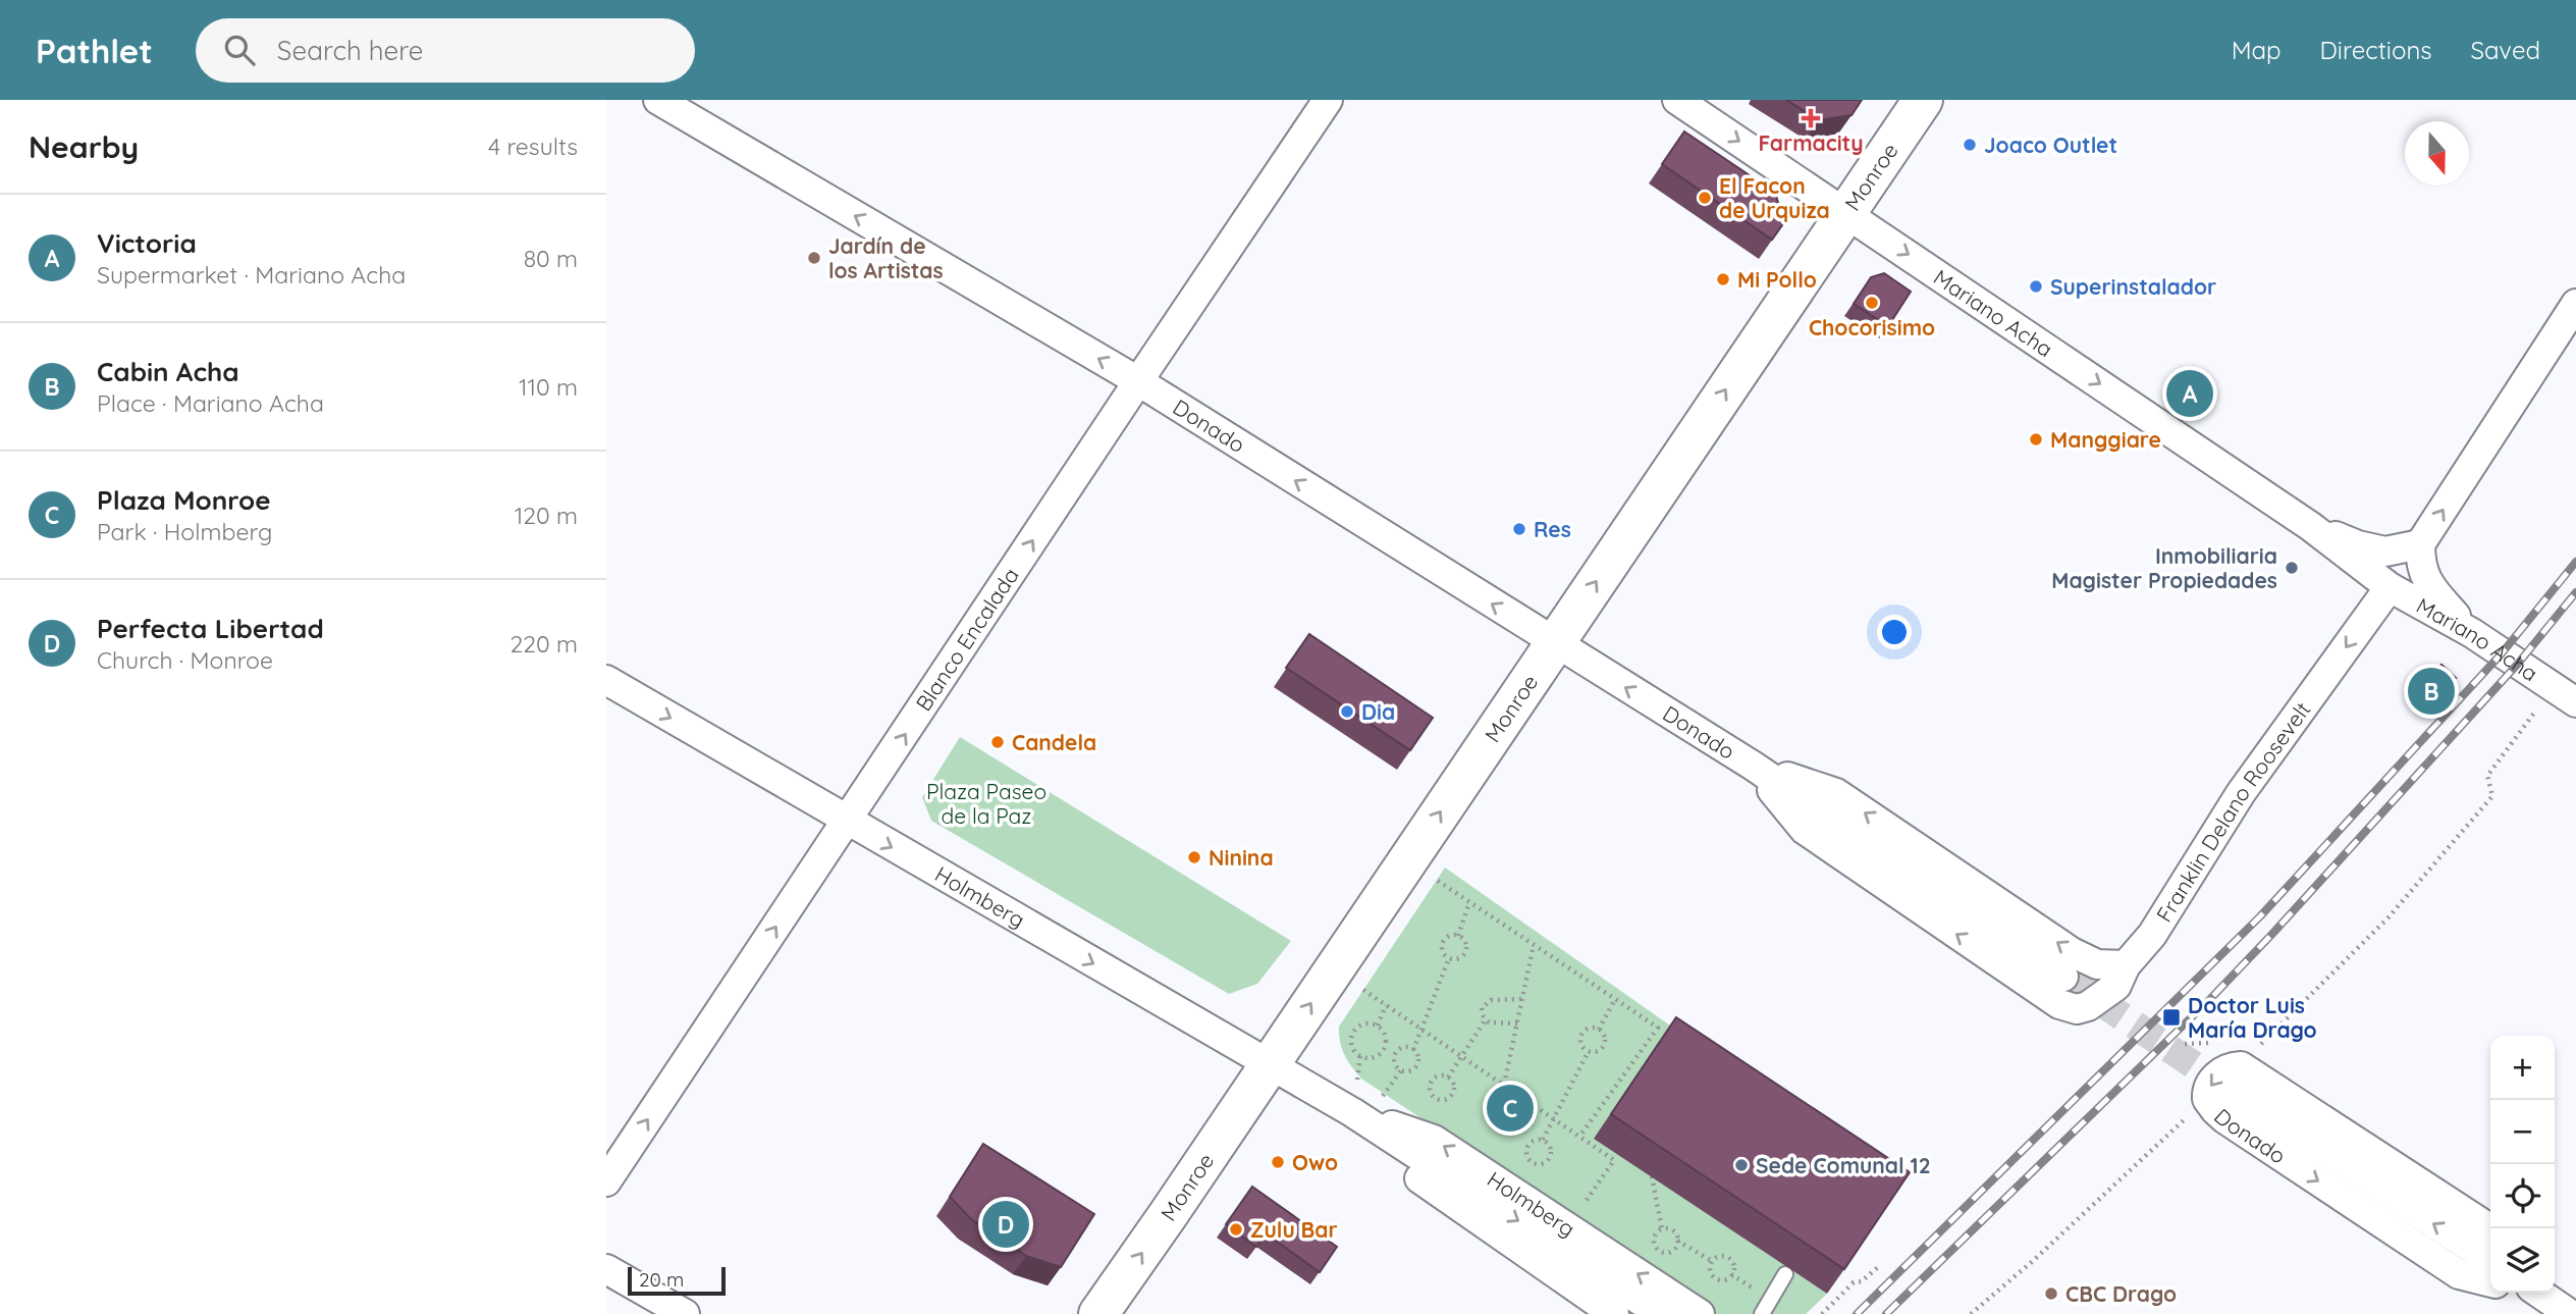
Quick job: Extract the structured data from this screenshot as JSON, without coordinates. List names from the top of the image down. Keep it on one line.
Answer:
{"streets":{"main road":["Monroe"],"street":["Mariano Acha","Donado","Blanco Encalada","Franklin Delano Roosevelt","Holmberg"]},"crossings":[["Monroe","Mariano Acha"],["Monroe","Donado"],["Monroe","Holmberg"],["Mariano Acha","Franklin Delano Roosevelt"],["Donado","Blanco Encalada"],["Donado","Franklin Delano Roosevelt"],["Blanco Encalada","Holmberg"]],"one_way":["Monroe","Mariano Acha","Blanco Encalada","Franklin Delano Roosevelt"],"parks":["Plaza Paseo de la Paz"],"places":{"health":["Farmacity"],"other":["Joaco Outlet","El Facon de Urquiza","Jardín de los Artistas","Mi Pollo","Superinstalador","Chocorisimo","Manggiare","Res","Inmobiliaria Magister Propiedades","Dia","Candela","Ninina","Owo","Sede Comunal 12","Zulu Bar","CBC Drago"],"transit":["Doctor Luis María Drago"]},"scale_bar":"20 m","north":"bottom","page":{"header":"Pathlet","search":"Search here","nav":["Map","Directions","Saved"],"heading":["Nearby","4 results"],"list":[{"mark":"A","name":"Victoria","note":"Supermarket · Mariano Acha","value":"80 m"},{"mark":"B","name":"Cabin Acha","note":"Place · Mariano Acha","value":"110 m"},{"mark":"C","name":"Plaza Monroe","note":"Park · Holmberg","value":"120 m"},{"mark":"D","name":"Perfecta Libertad","note":"Church · Monroe","value":"220 m"}],"pins":["A","B","C","D"],"map_buttons":["+","−"],"scale":"20 m"}}
